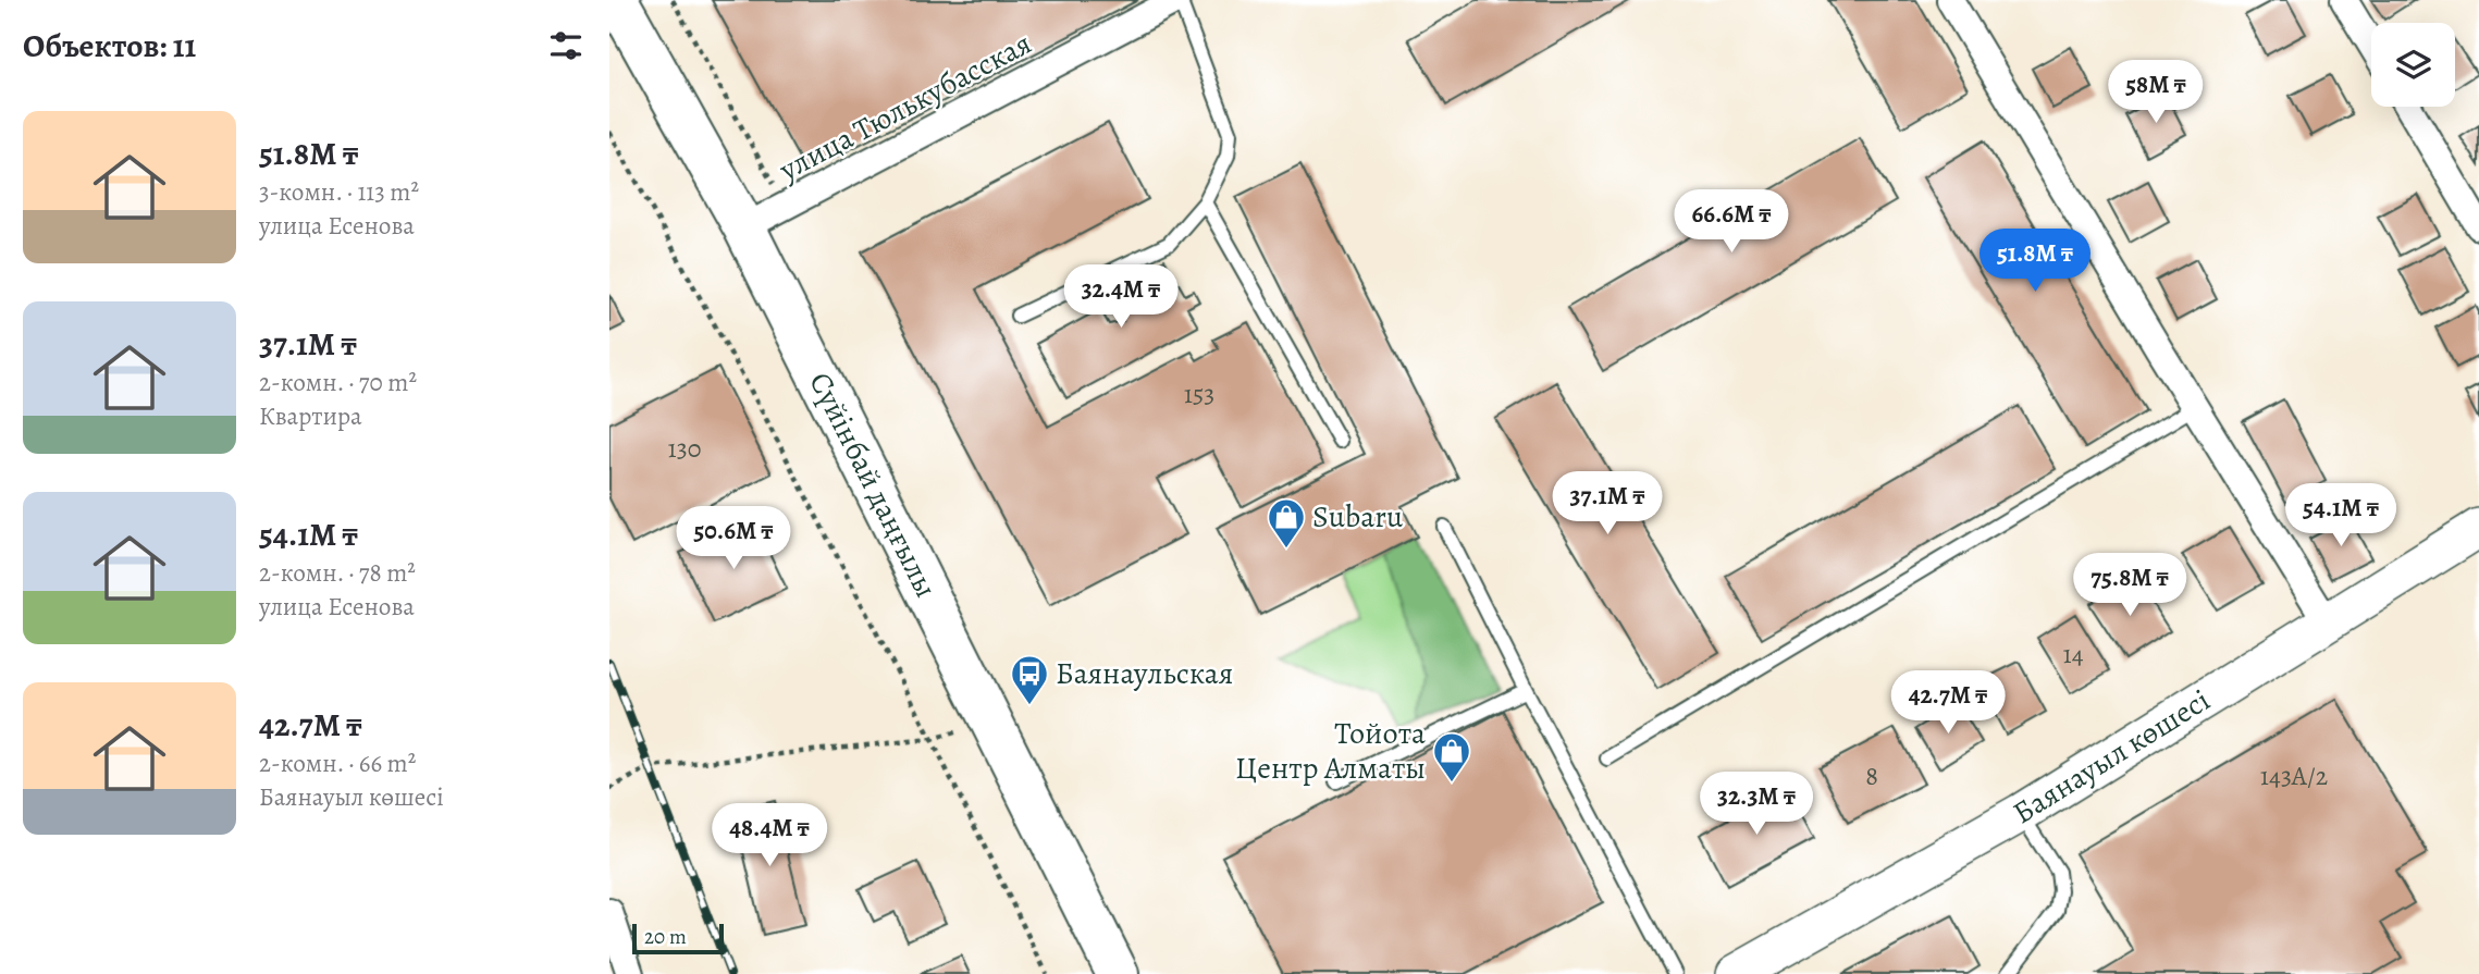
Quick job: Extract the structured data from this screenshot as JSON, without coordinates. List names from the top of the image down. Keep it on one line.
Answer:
{"streets":{"main road":["Сүйінбай даңғылы","Баянауыл көшесі"],"street":["улица Тюлькубасская"]},"crossings":[["улица Тюлькубасская","Сүйінбай даңғылы"]],"places":{"shop":["Subaru","Тойота Центр Алматы"],"bus stop":["Баянаульская"]},"house_numbers":["153","130","14","8","143А/2"],"scale_bar":"20 m","page":{"heading":"Объектов: 11","price":["58M ₸","66.6M ₸","51.8M ₸","32.4M ₸","37.1M ₸","54.1M ₸","50.6M ₸","75.8M ₸","42.7M ₸","32.3M ₸","48.4M ₸"],"list":[{"name":"51.8M ₸","note":"3-комн. · 113 m² · улица Есенова"},{"name":"37.1M ₸","note":"2-комн. · 70 m² · Квартира"},{"name":"54.1M ₸","note":"2-комн. · 78 m² · улица Есенова"},{"name":"42.7M ₸","note":"2-комн. · 66 m² · Баянауыл көшесі"}],"scale":"20 m"}}
